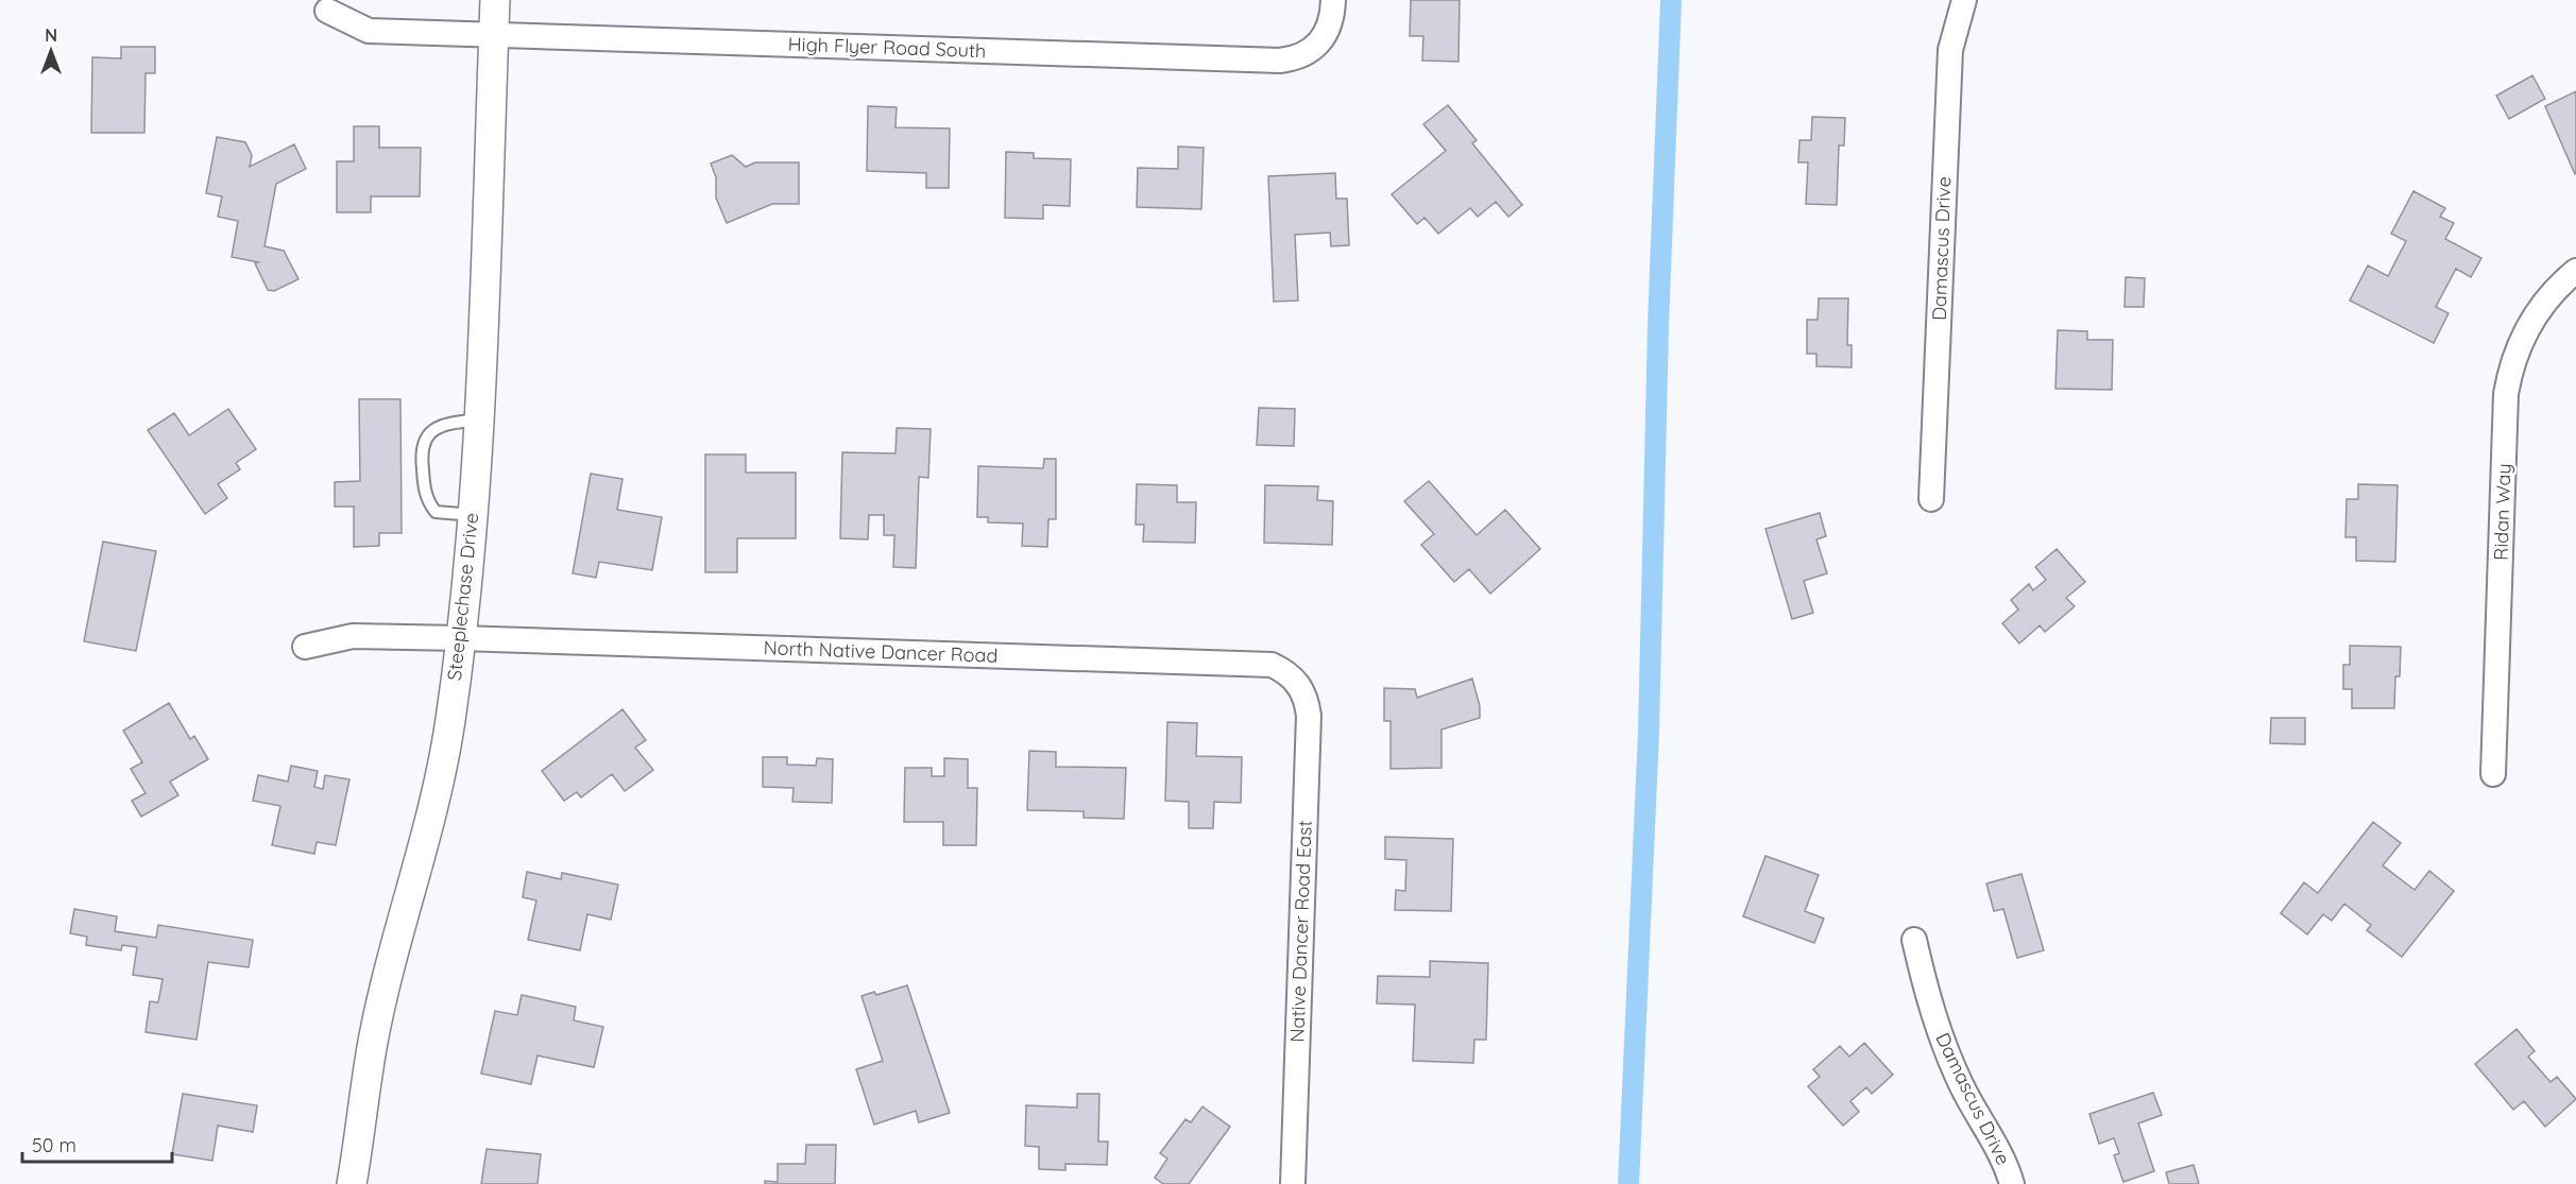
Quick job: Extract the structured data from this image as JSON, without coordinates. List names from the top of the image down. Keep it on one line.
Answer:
{"streets":{"street":["High Flyer Road South","Damascus Drive","Ridan Way","Steeplechase Drive","North Native Dancer Road","Native Dancer Road East"]},"crossings":[["High Flyer Road South","Steeplechase Drive"],["Steeplechase Drive","North Native Dancer Road"],["North Native Dancer Road","Native Dancer Road East"]],"scale_bar":"50 m","north":"top"}
